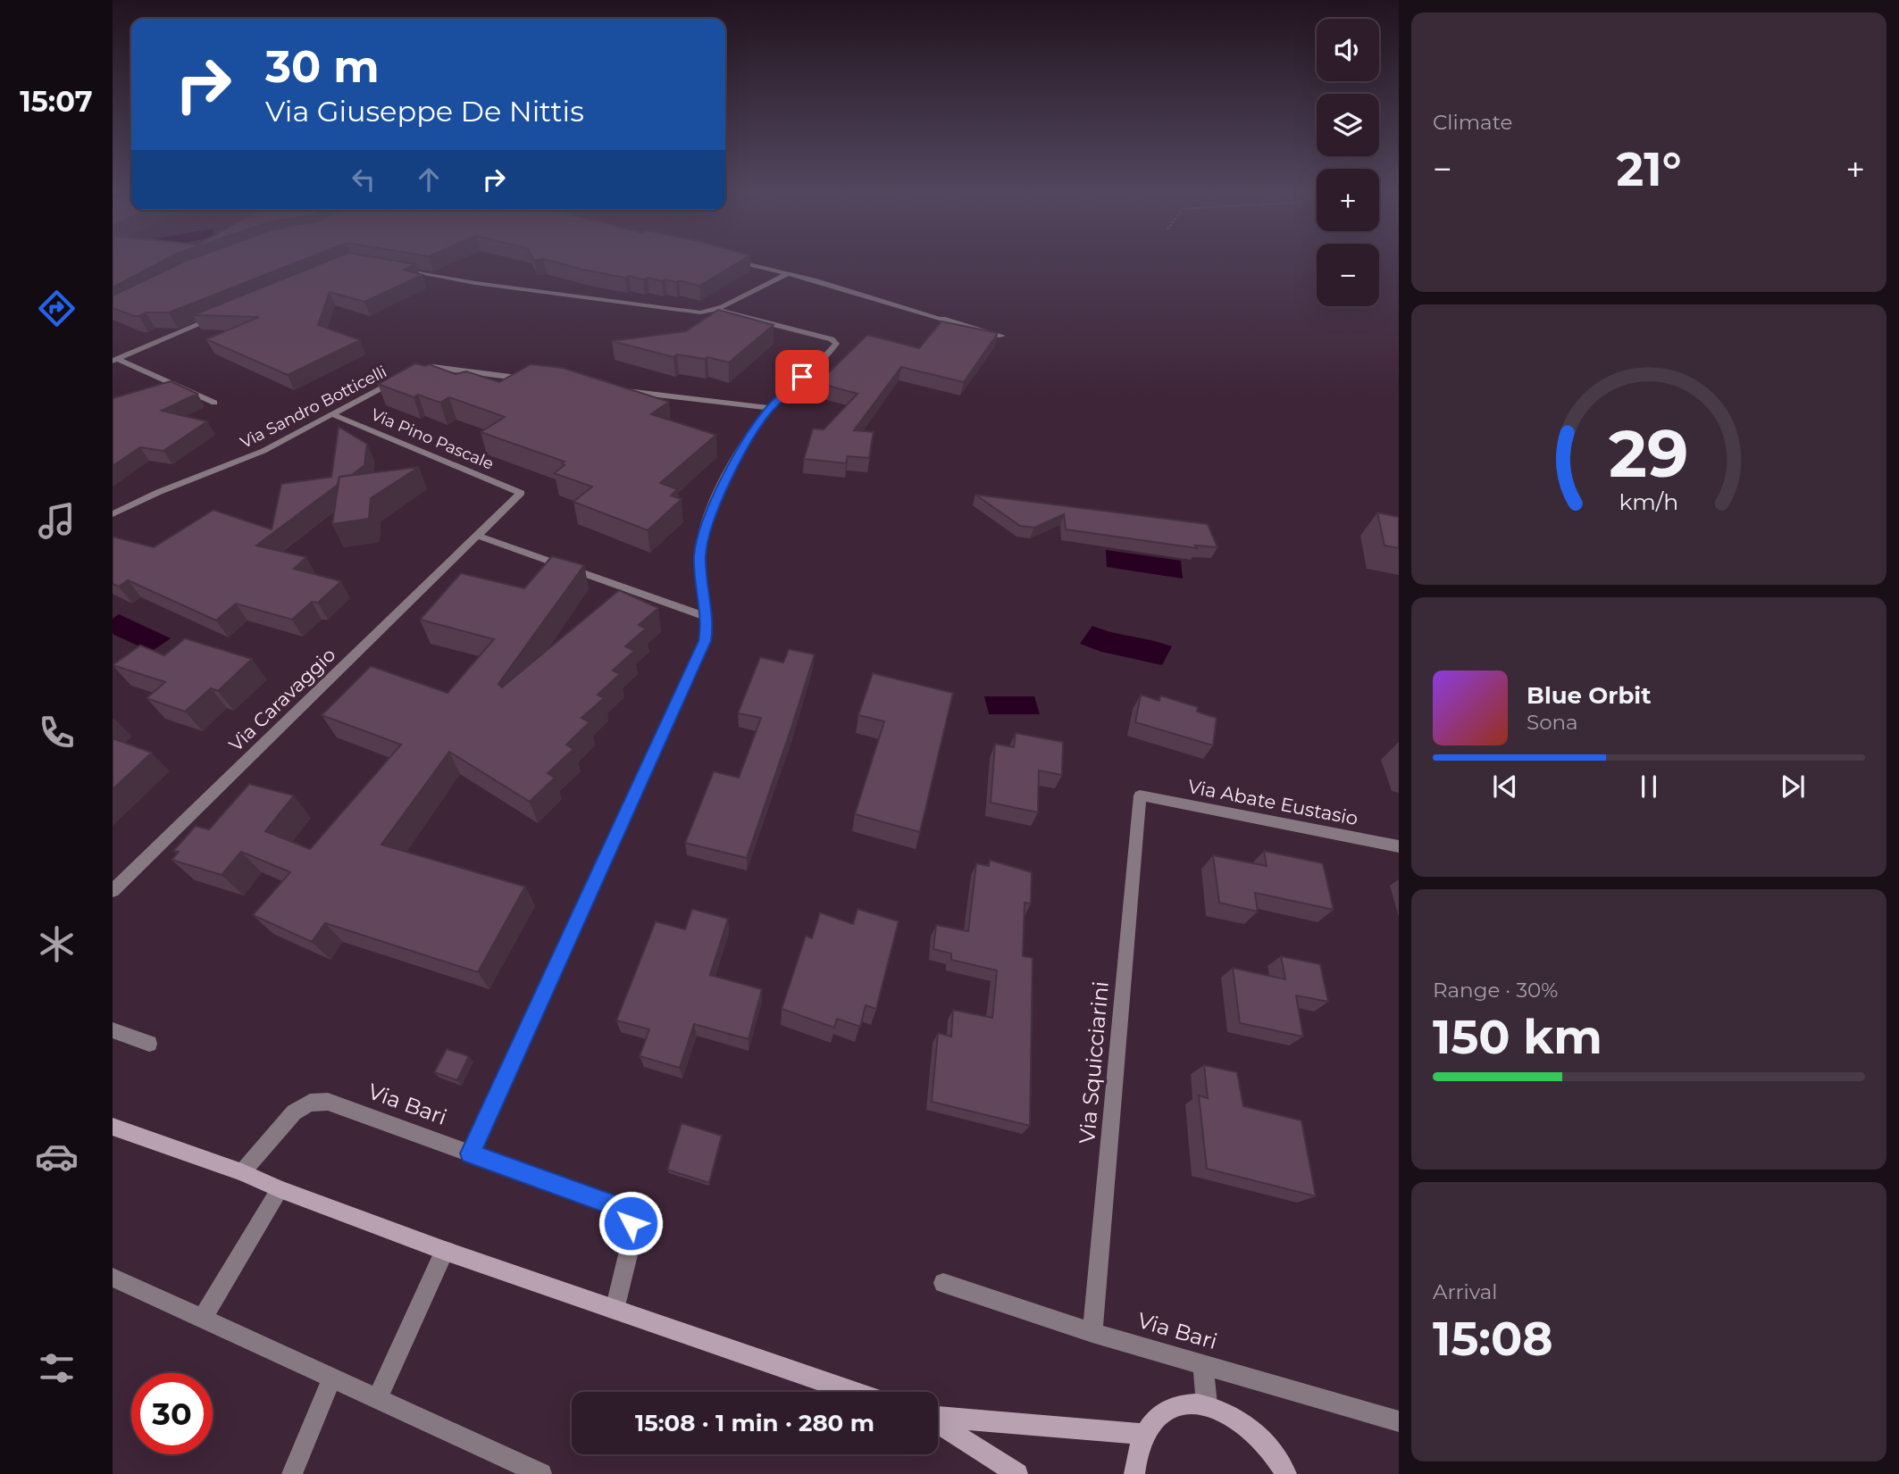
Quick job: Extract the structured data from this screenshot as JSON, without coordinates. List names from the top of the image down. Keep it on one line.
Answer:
{"streets":{"street":["Via Sandro Botticelli","Via Pino Pascale","Via Caravaggio","Via Abate Eustasio","Via Squicciarini","Via Bari"]},"crossings":[["Via Sandro Botticelli","Via Pino Pascale"],["Via Pino Pascale","Via Caravaggio"],["Via Abate Eustasio","Via Squicciarini"],["Via Squicciarini","Via Bari"]],"page":{"tabs":"15:07","tile":["Climate",["Range · 30%","150 km"],["Arrival","15:08"]],"map_buttons":["+","−"],"turn":["30 m","Via Giuseppe De Nittis"],"heat":["−","21°","+"],"song":["Blue Orbit","Sona"],"limit":"30","trip":"15:08 · 1 min · 280 m","gauge":["29","km/h"]}}
